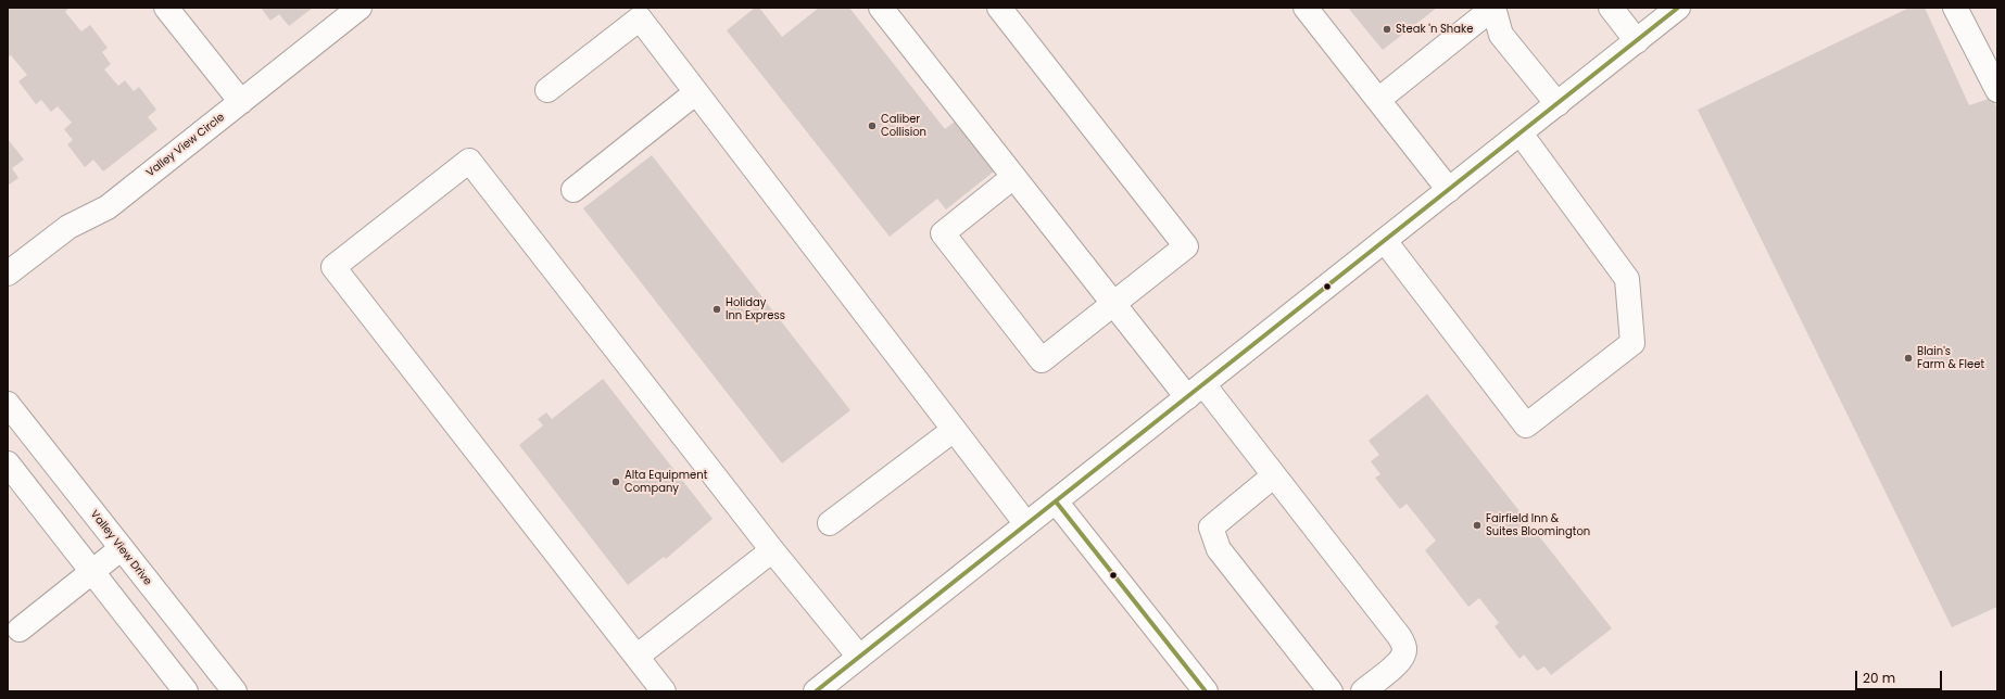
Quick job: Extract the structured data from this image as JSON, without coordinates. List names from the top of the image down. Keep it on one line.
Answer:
{"streets":{"street":["Valley View Circle","Valley View Drive"]},"places":["Steak 'n Shake","Caliber Collision","Holiday Inn Express","Blain's Farm & Fleet","Alta Equipment Company","Fairfield Inn & Suites Bloomington"],"scale_bar":"20 m"}
